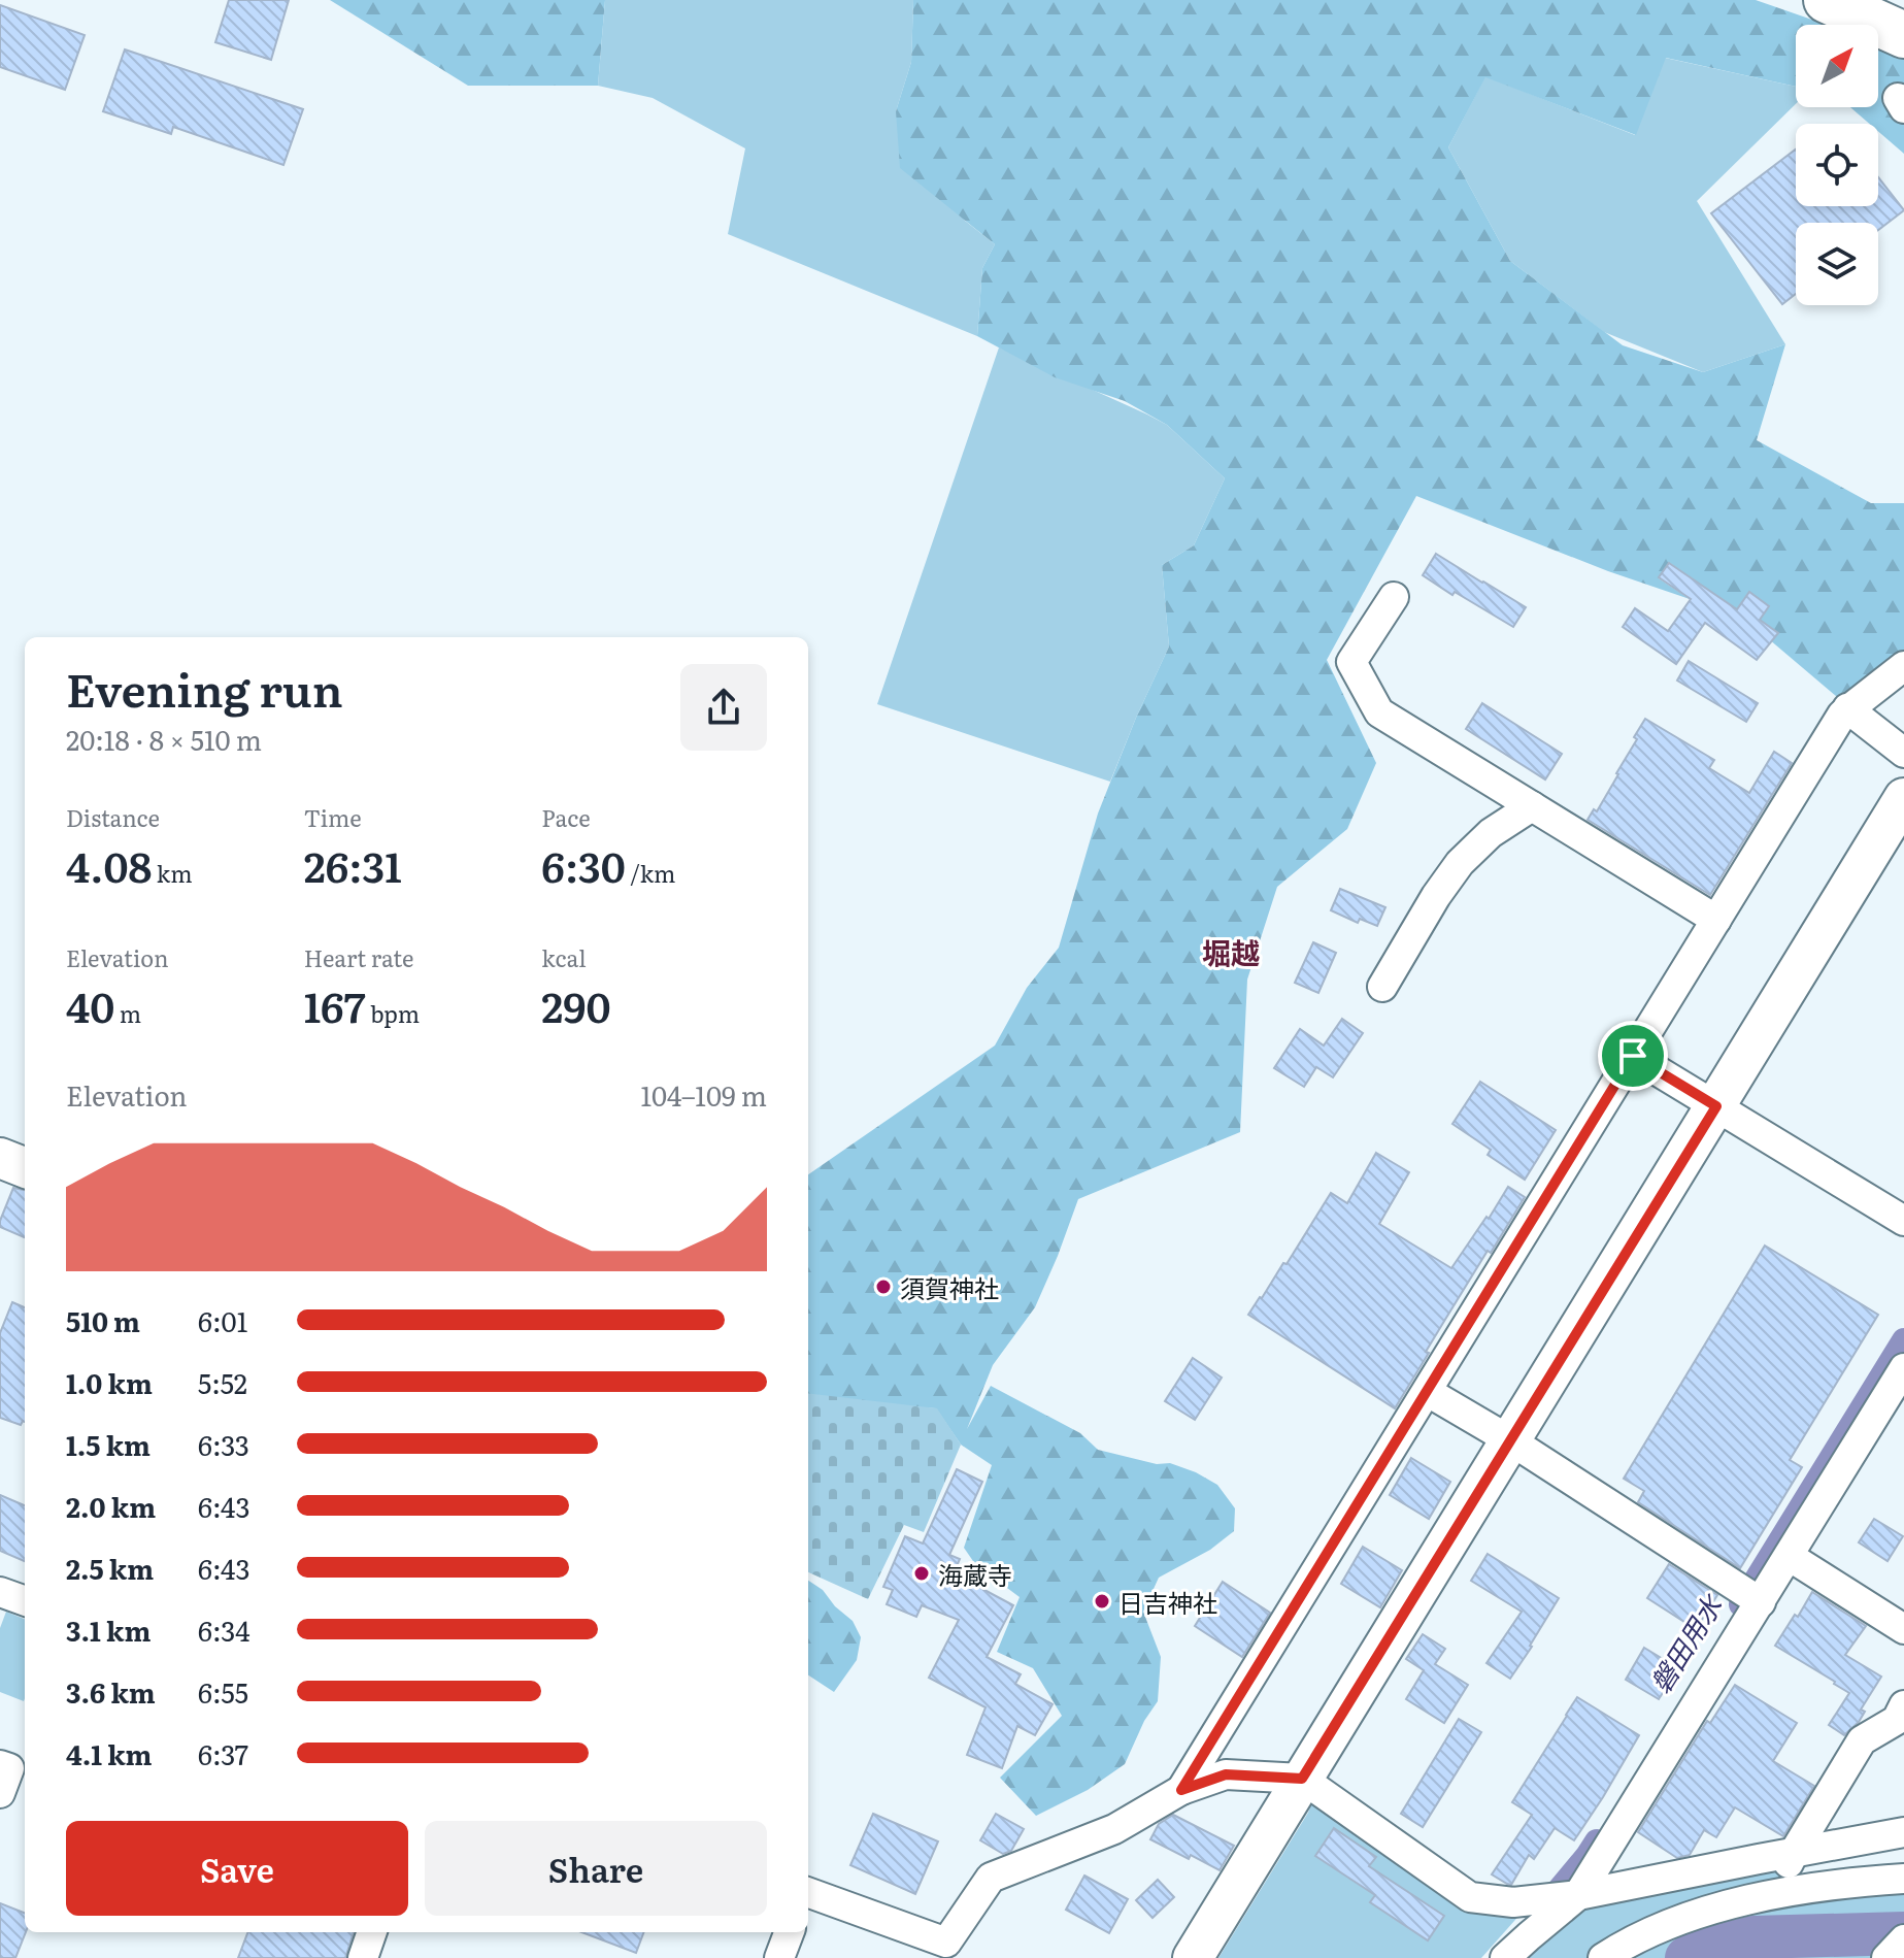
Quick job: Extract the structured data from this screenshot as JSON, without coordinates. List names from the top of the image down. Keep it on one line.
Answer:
{"districts":["堀越"],"water":["磐田用水"],"places":["須賀神社","海蔵寺","日吉神社"],"north":"top right","page":{"heading":["Evening run","20:18 · 8 × 510 m"],"stats":[["Distance","4.08 km"],["Time","26:31"],["Pace","6:30 /km"],["Elevation","40 m"],["Heart rate","167 bpm"],["kcal","290"]],"chart":["Elevation","104–109 m"],"list":[{"name":"510 m","note":"6:01"},{"name":"1.0 km","note":"5:52"},{"name":"1.5 km","note":"6:33"},{"name":"2.0 km","note":"6:43"},{"name":"2.5 km","note":"6:43"},{"name":"3.1 km","note":"6:34"},{"name":"3.6 km","note":"6:55"},{"name":"4.1 km","note":"6:37"}],"buttons":["Save","Share"]}}
